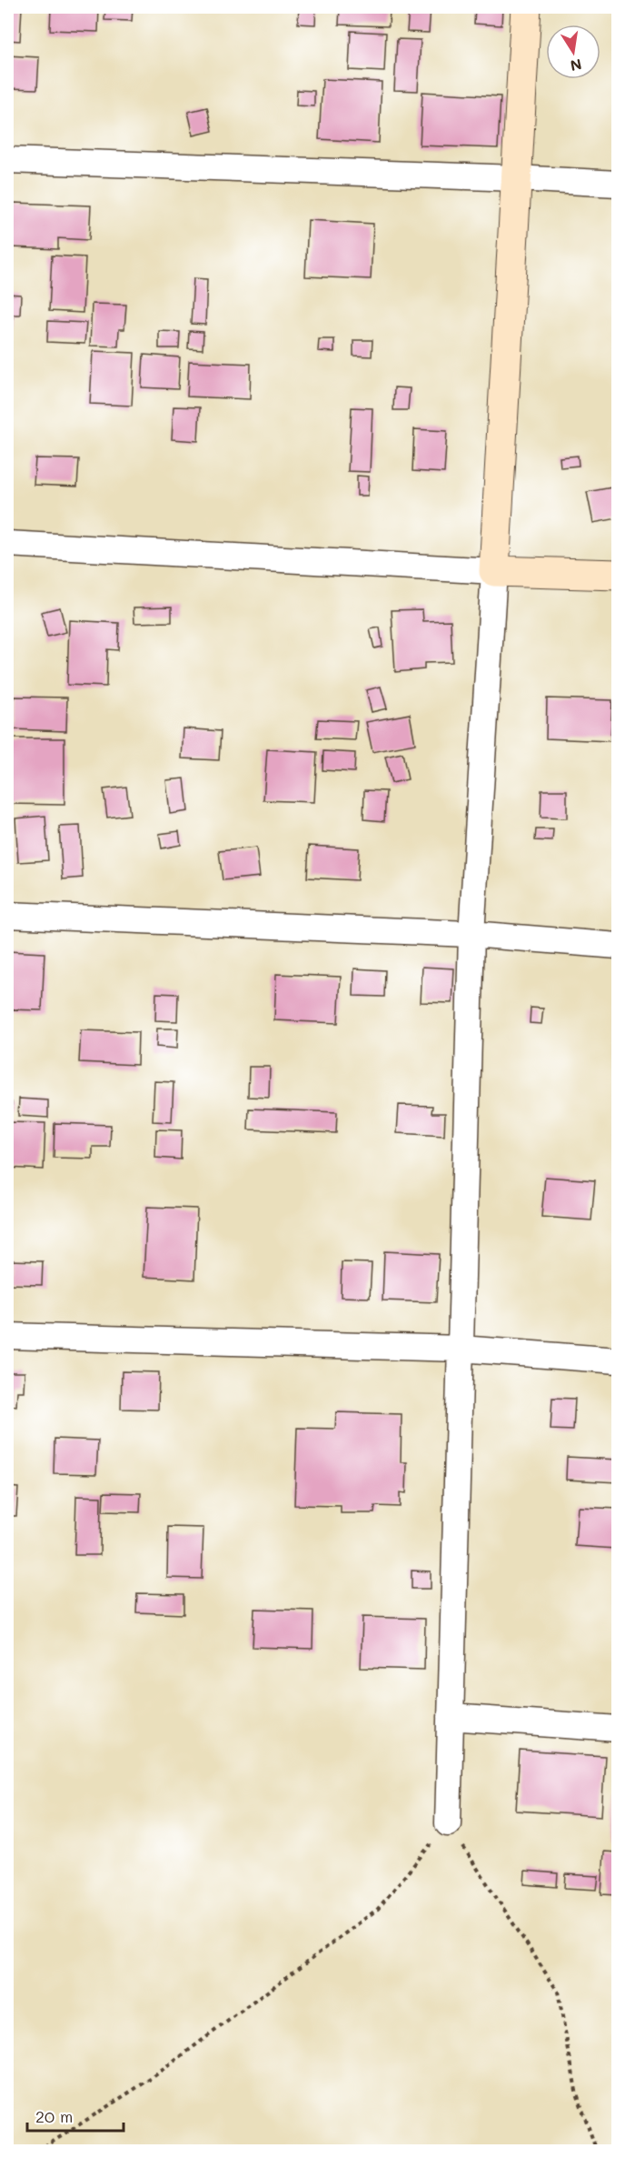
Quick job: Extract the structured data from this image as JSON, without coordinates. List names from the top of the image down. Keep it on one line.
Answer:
{"scale_bar":"20 m","north":"bottom"}
